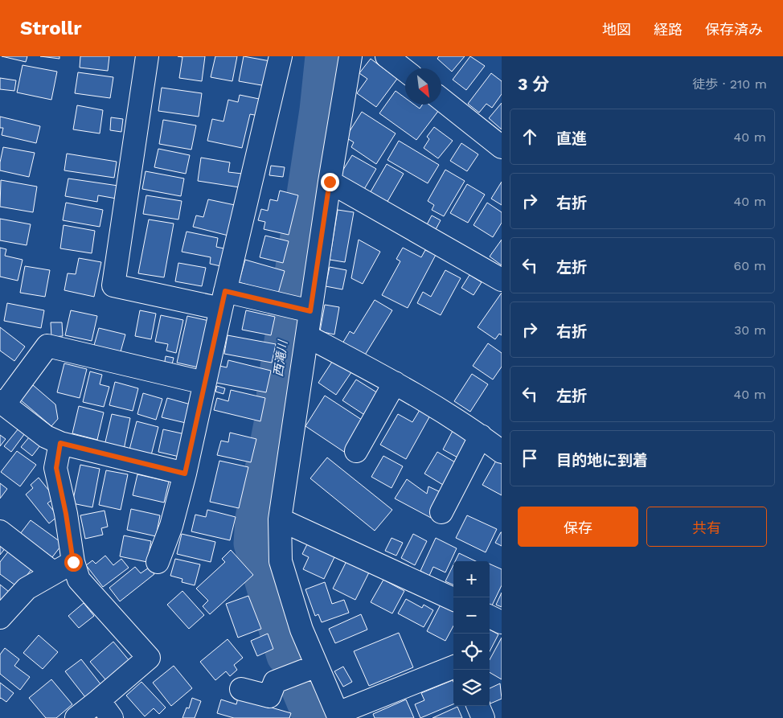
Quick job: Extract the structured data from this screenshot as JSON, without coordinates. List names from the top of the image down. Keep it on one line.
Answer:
{"water":["西滝川"],"north":"bottom right","page":{"header":"Strollr","nav":["地図","経路","保存済み"],"heading":["3 分","徒歩 · 210 m"],"list":[["直進","40 m"],["右折","40 m"],["左折","60 m"],["右折","30 m"],["左折","40 m"],"目的地に到着"],"buttons":["保存","共有"],"map_buttons":["+","−"]}}
